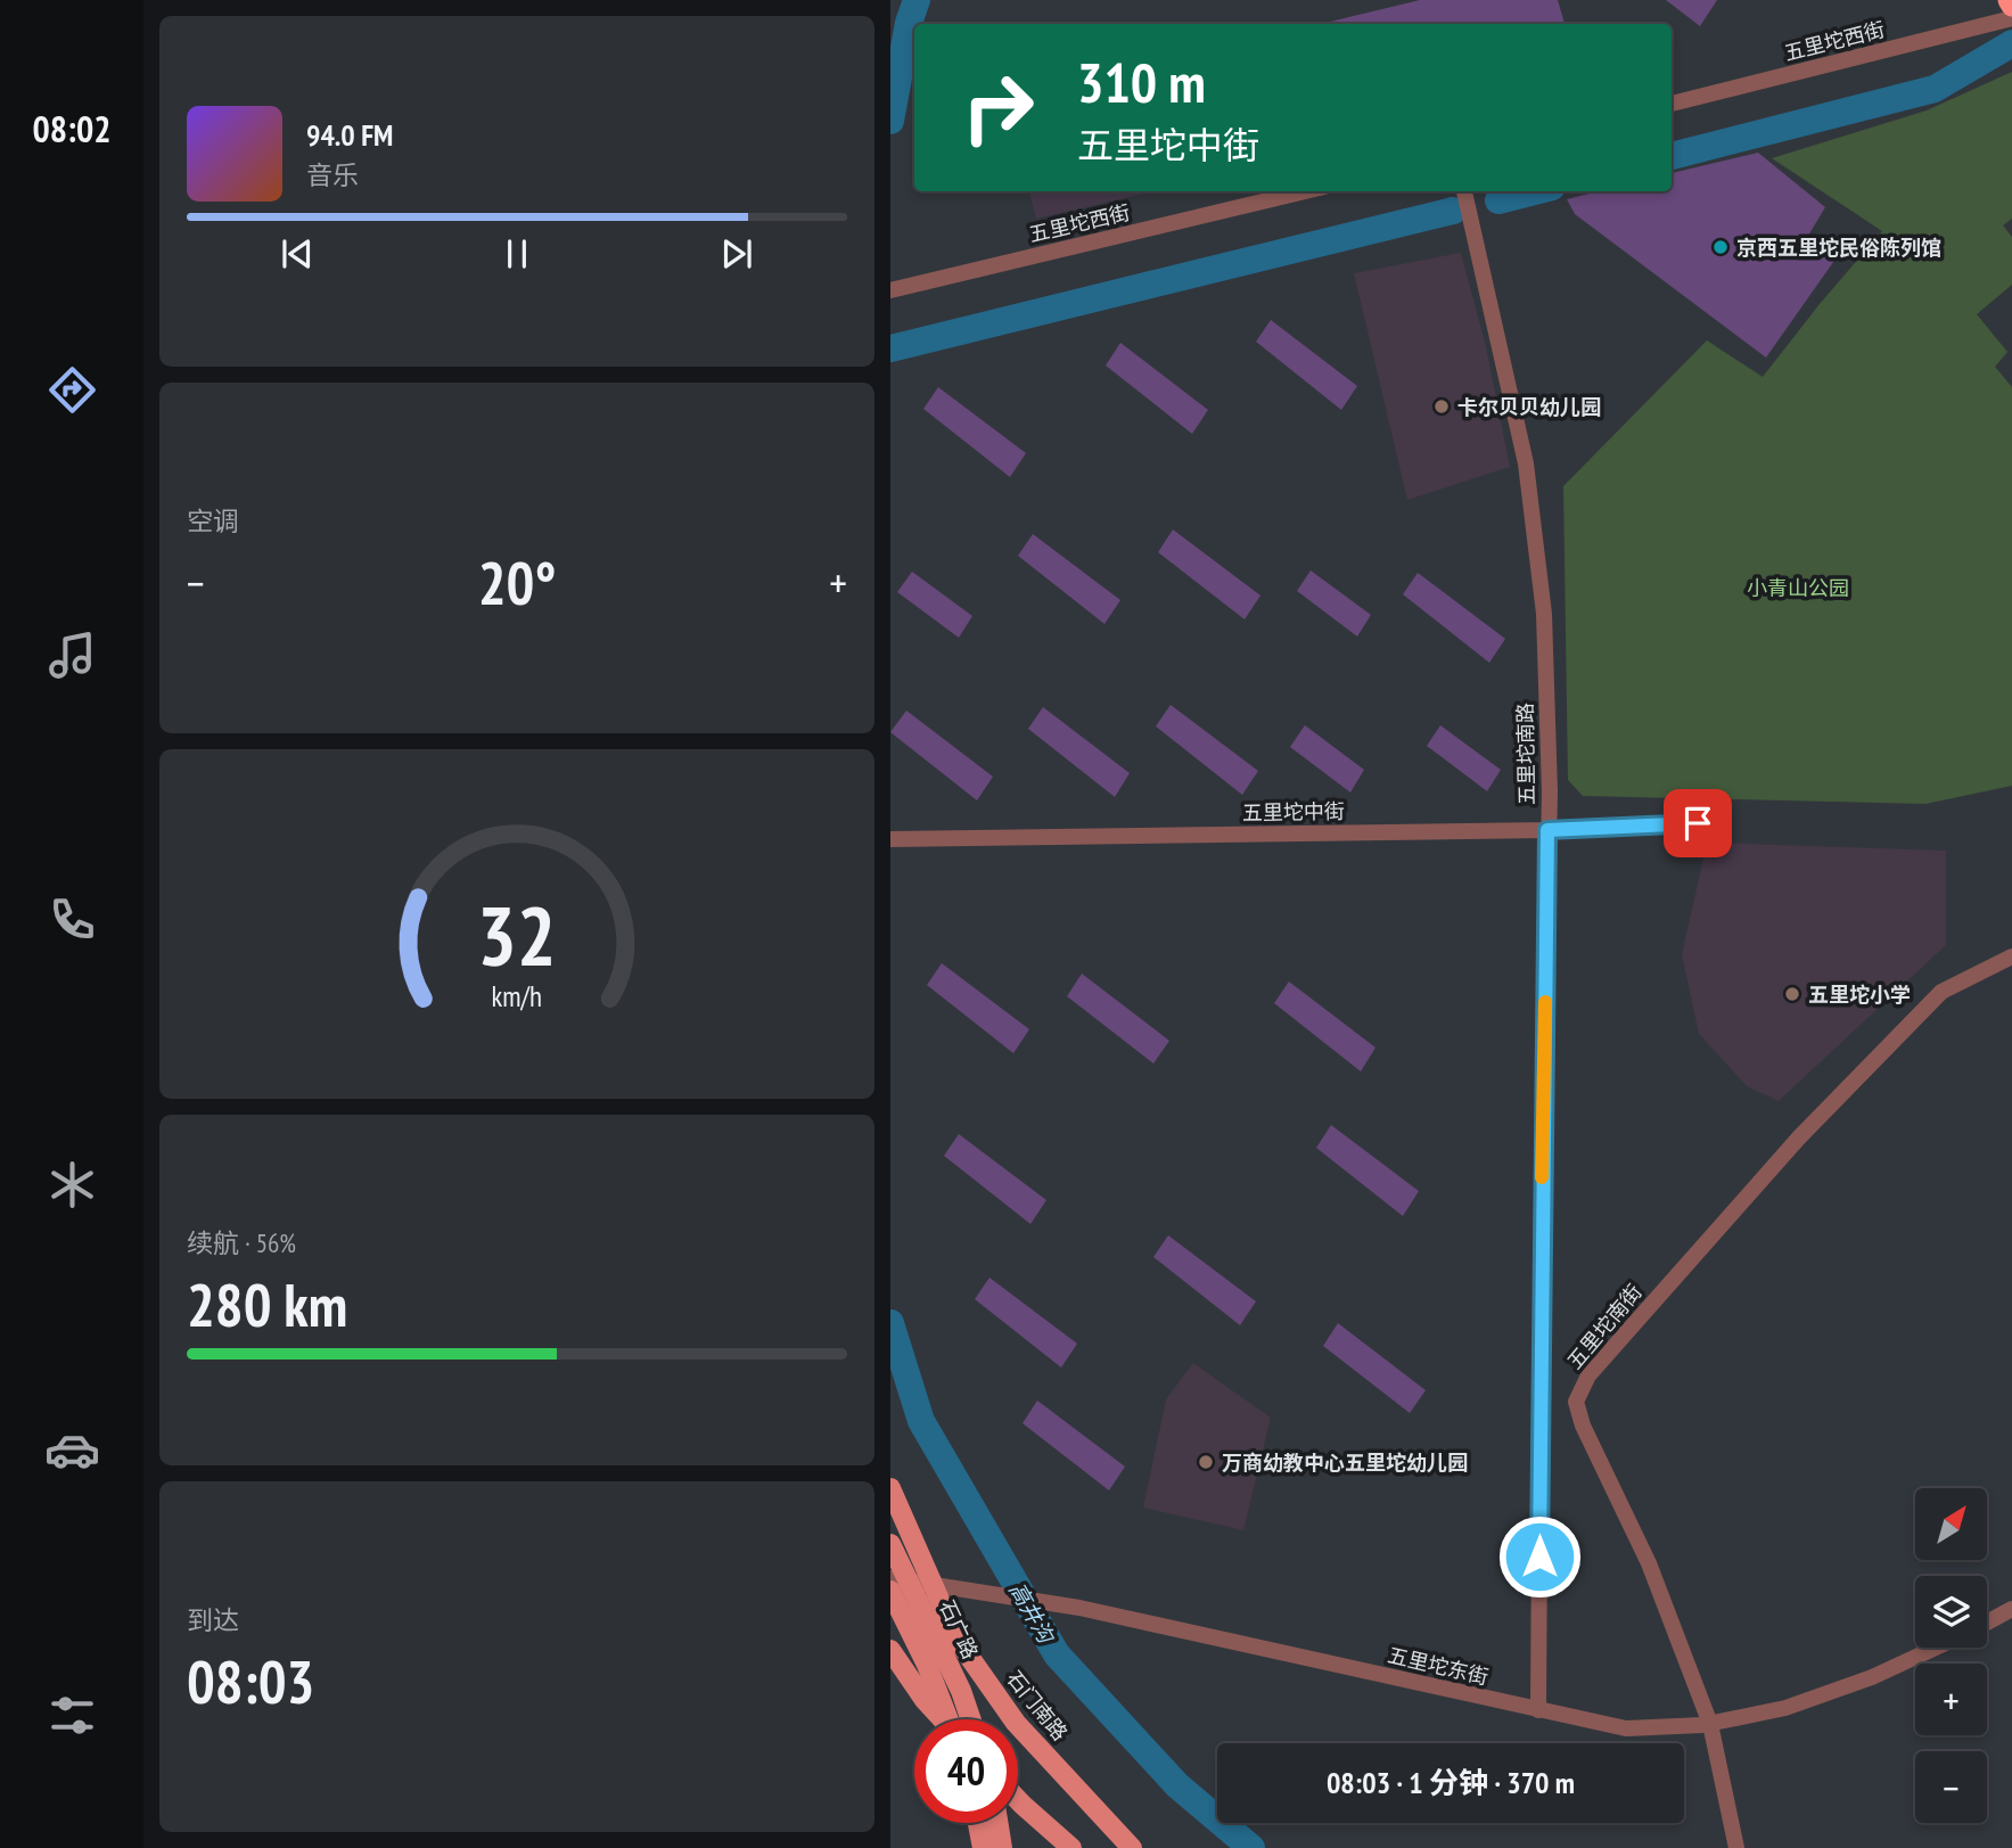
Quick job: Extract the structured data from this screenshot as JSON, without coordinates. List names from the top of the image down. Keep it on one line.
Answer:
{"streets":{"main road":["石广路","石门南路"],"street":["五里坨西街","五里坨南路","五里坨中街","五里坨南街","五里坨东街"]},"crossings":[["五里坨南路","五里坨中街"],["五里坨南路","五里坨东街"],["五里坨南街","五里坨东街"],["五里坨东街","石门南路"]],"water":["高井沟"],"parks":["小青山公园"],"places":["京西五里坨民俗陈列馆","卡尔贝贝幼儿园","五里坨小学","万商幼教中心五里坨幼儿园"],"north":"top right","page":{"tabs":"08:02","turn":["310 m","五里坨中街"],"song":["94.0 FM","音乐"],"tile":["空调",["续航 · 56%","280 km"],["到达","08:03"]],"heat":["−","20°","+"],"map_buttons":["+","−"],"limit":"40","trip":"08:03 · 1 分钟 · 370 m","gauge":["32","km/h"]}}
